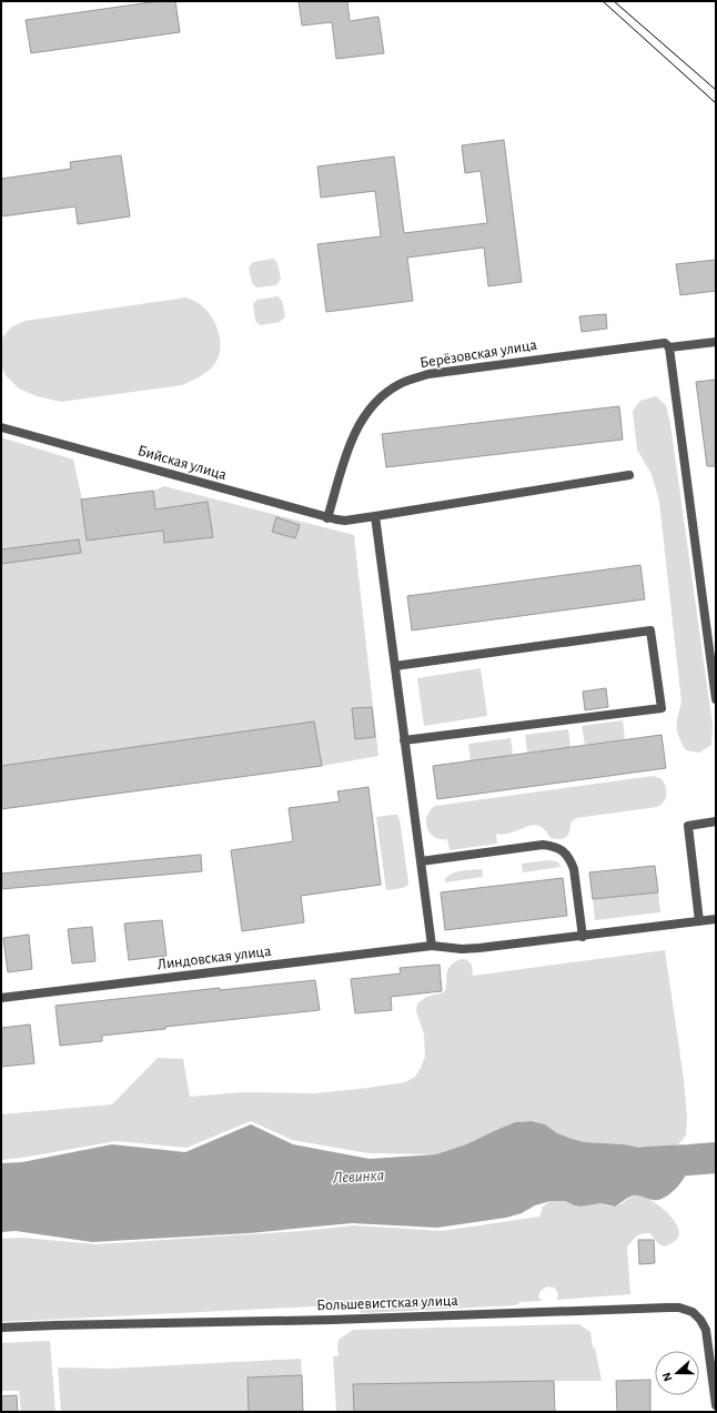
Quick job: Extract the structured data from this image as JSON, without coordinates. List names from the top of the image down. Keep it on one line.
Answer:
{"streets":{"street":["Берёзовская улица","Бийская улица","Линдовская улица","Большевистская улица"]},"crossings":[["Берёзовская улица","Бийская улица"]],"water":["Левинка"],"north":"left"}
